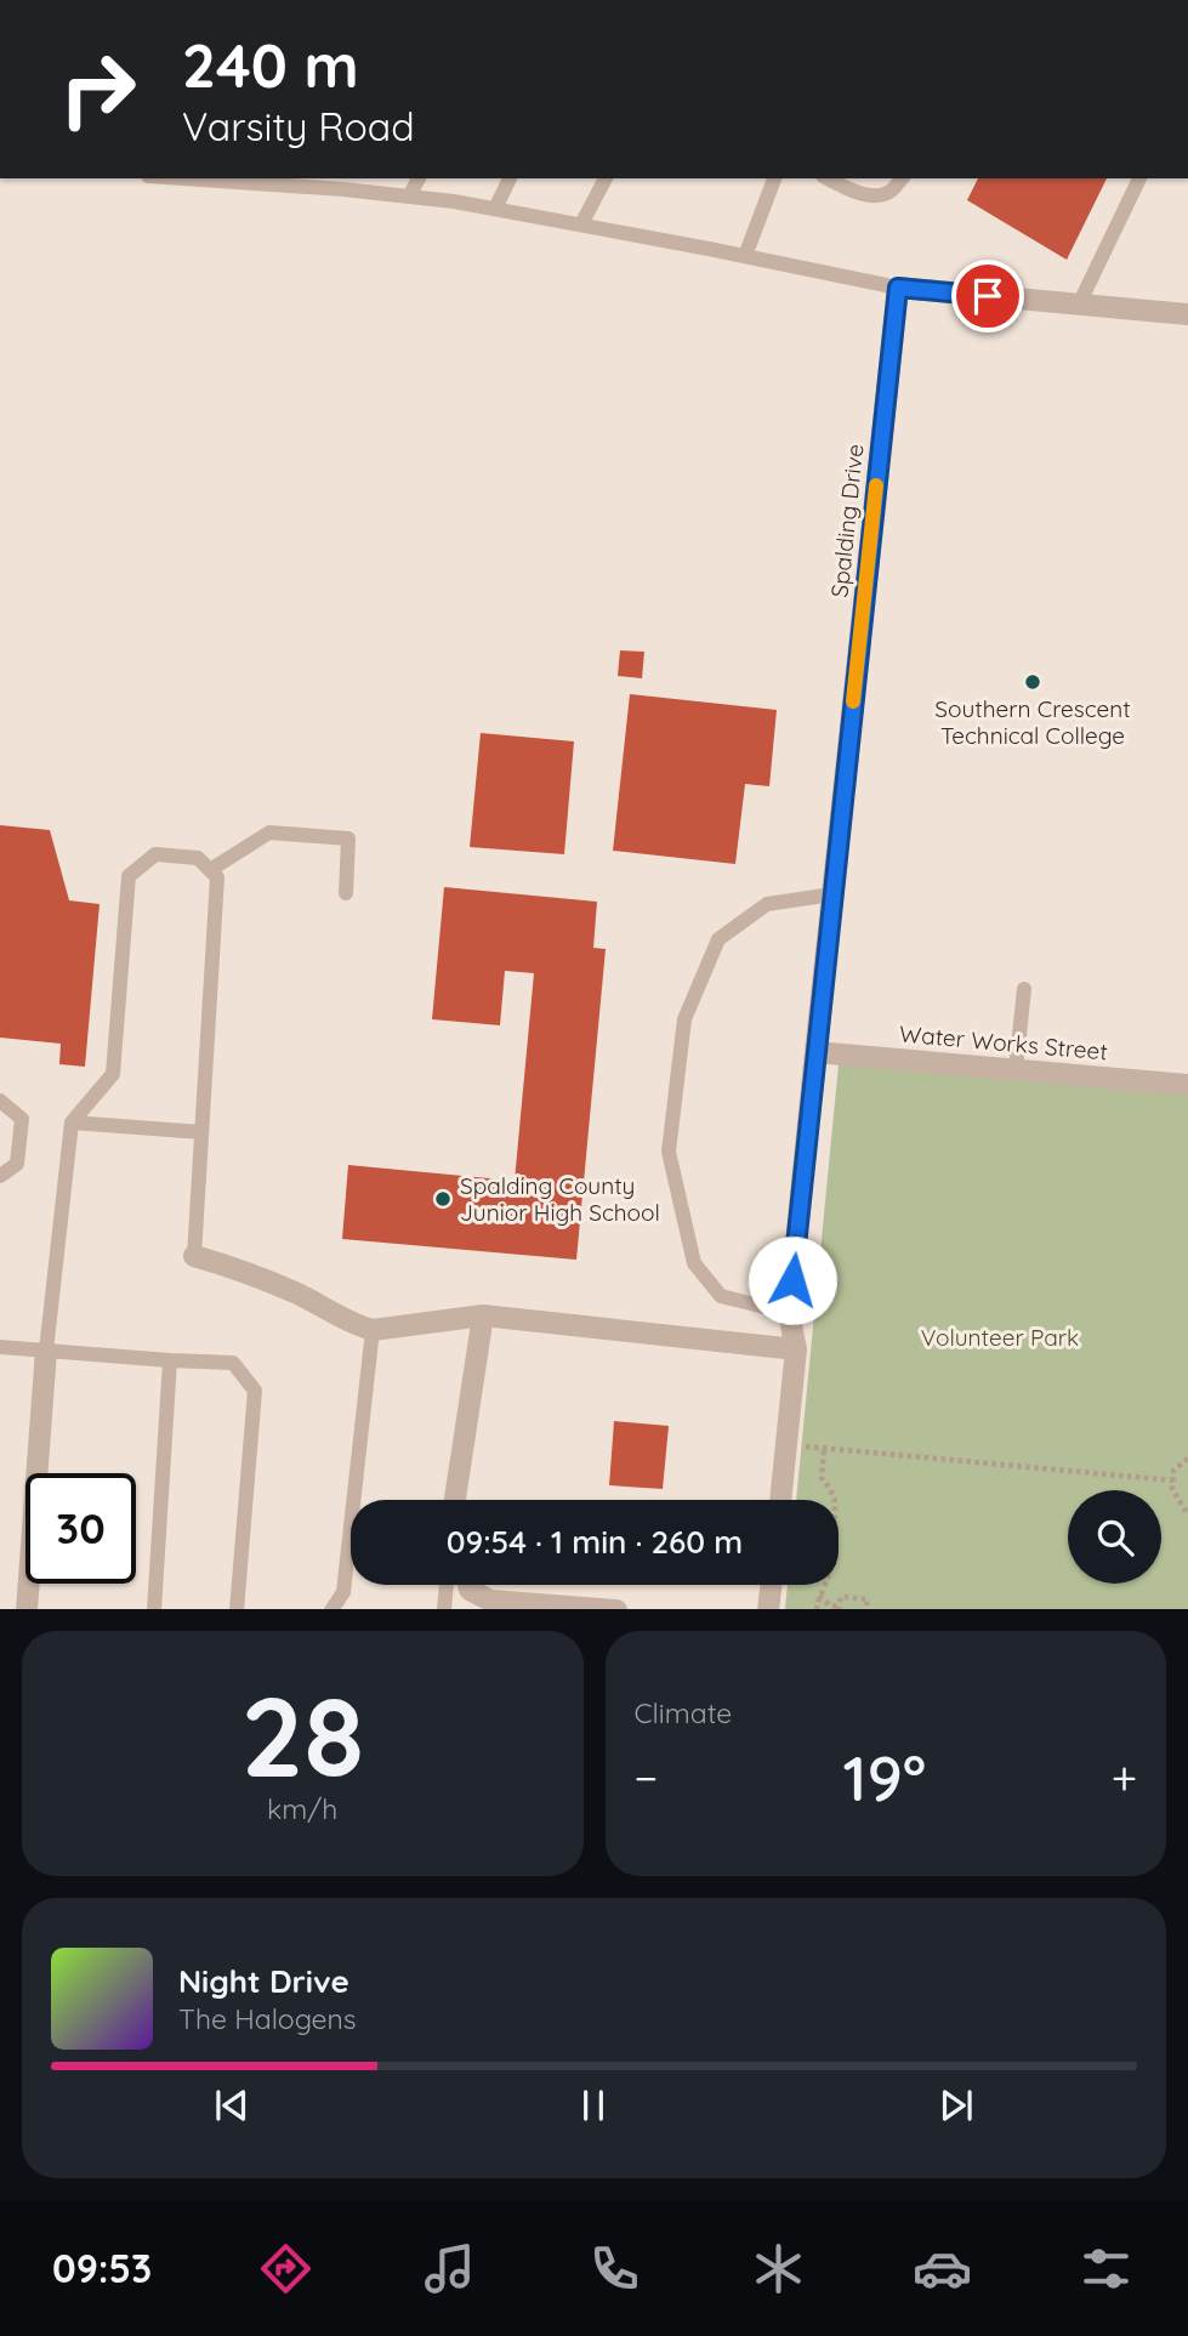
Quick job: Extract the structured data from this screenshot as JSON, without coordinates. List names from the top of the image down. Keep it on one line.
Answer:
{"streets":{"street":["Spalding Drive","Water Works Street"]},"crossings":[["Spalding Drive","Water Works Street"]],"parks":["Volunteer Park"],"places":["Southern Crescent Technical College","Spalding County Junior High School"],"page":{"turn":["240 m","Varsity Road"],"limit":"30","trip":"09:54 · 1 min · 260 m","tile":[["28","km/h"],"Climate"],"heat":["−","19°","+"],"song":["Night Drive","The Halogens"],"tabs":"09:53"}}
